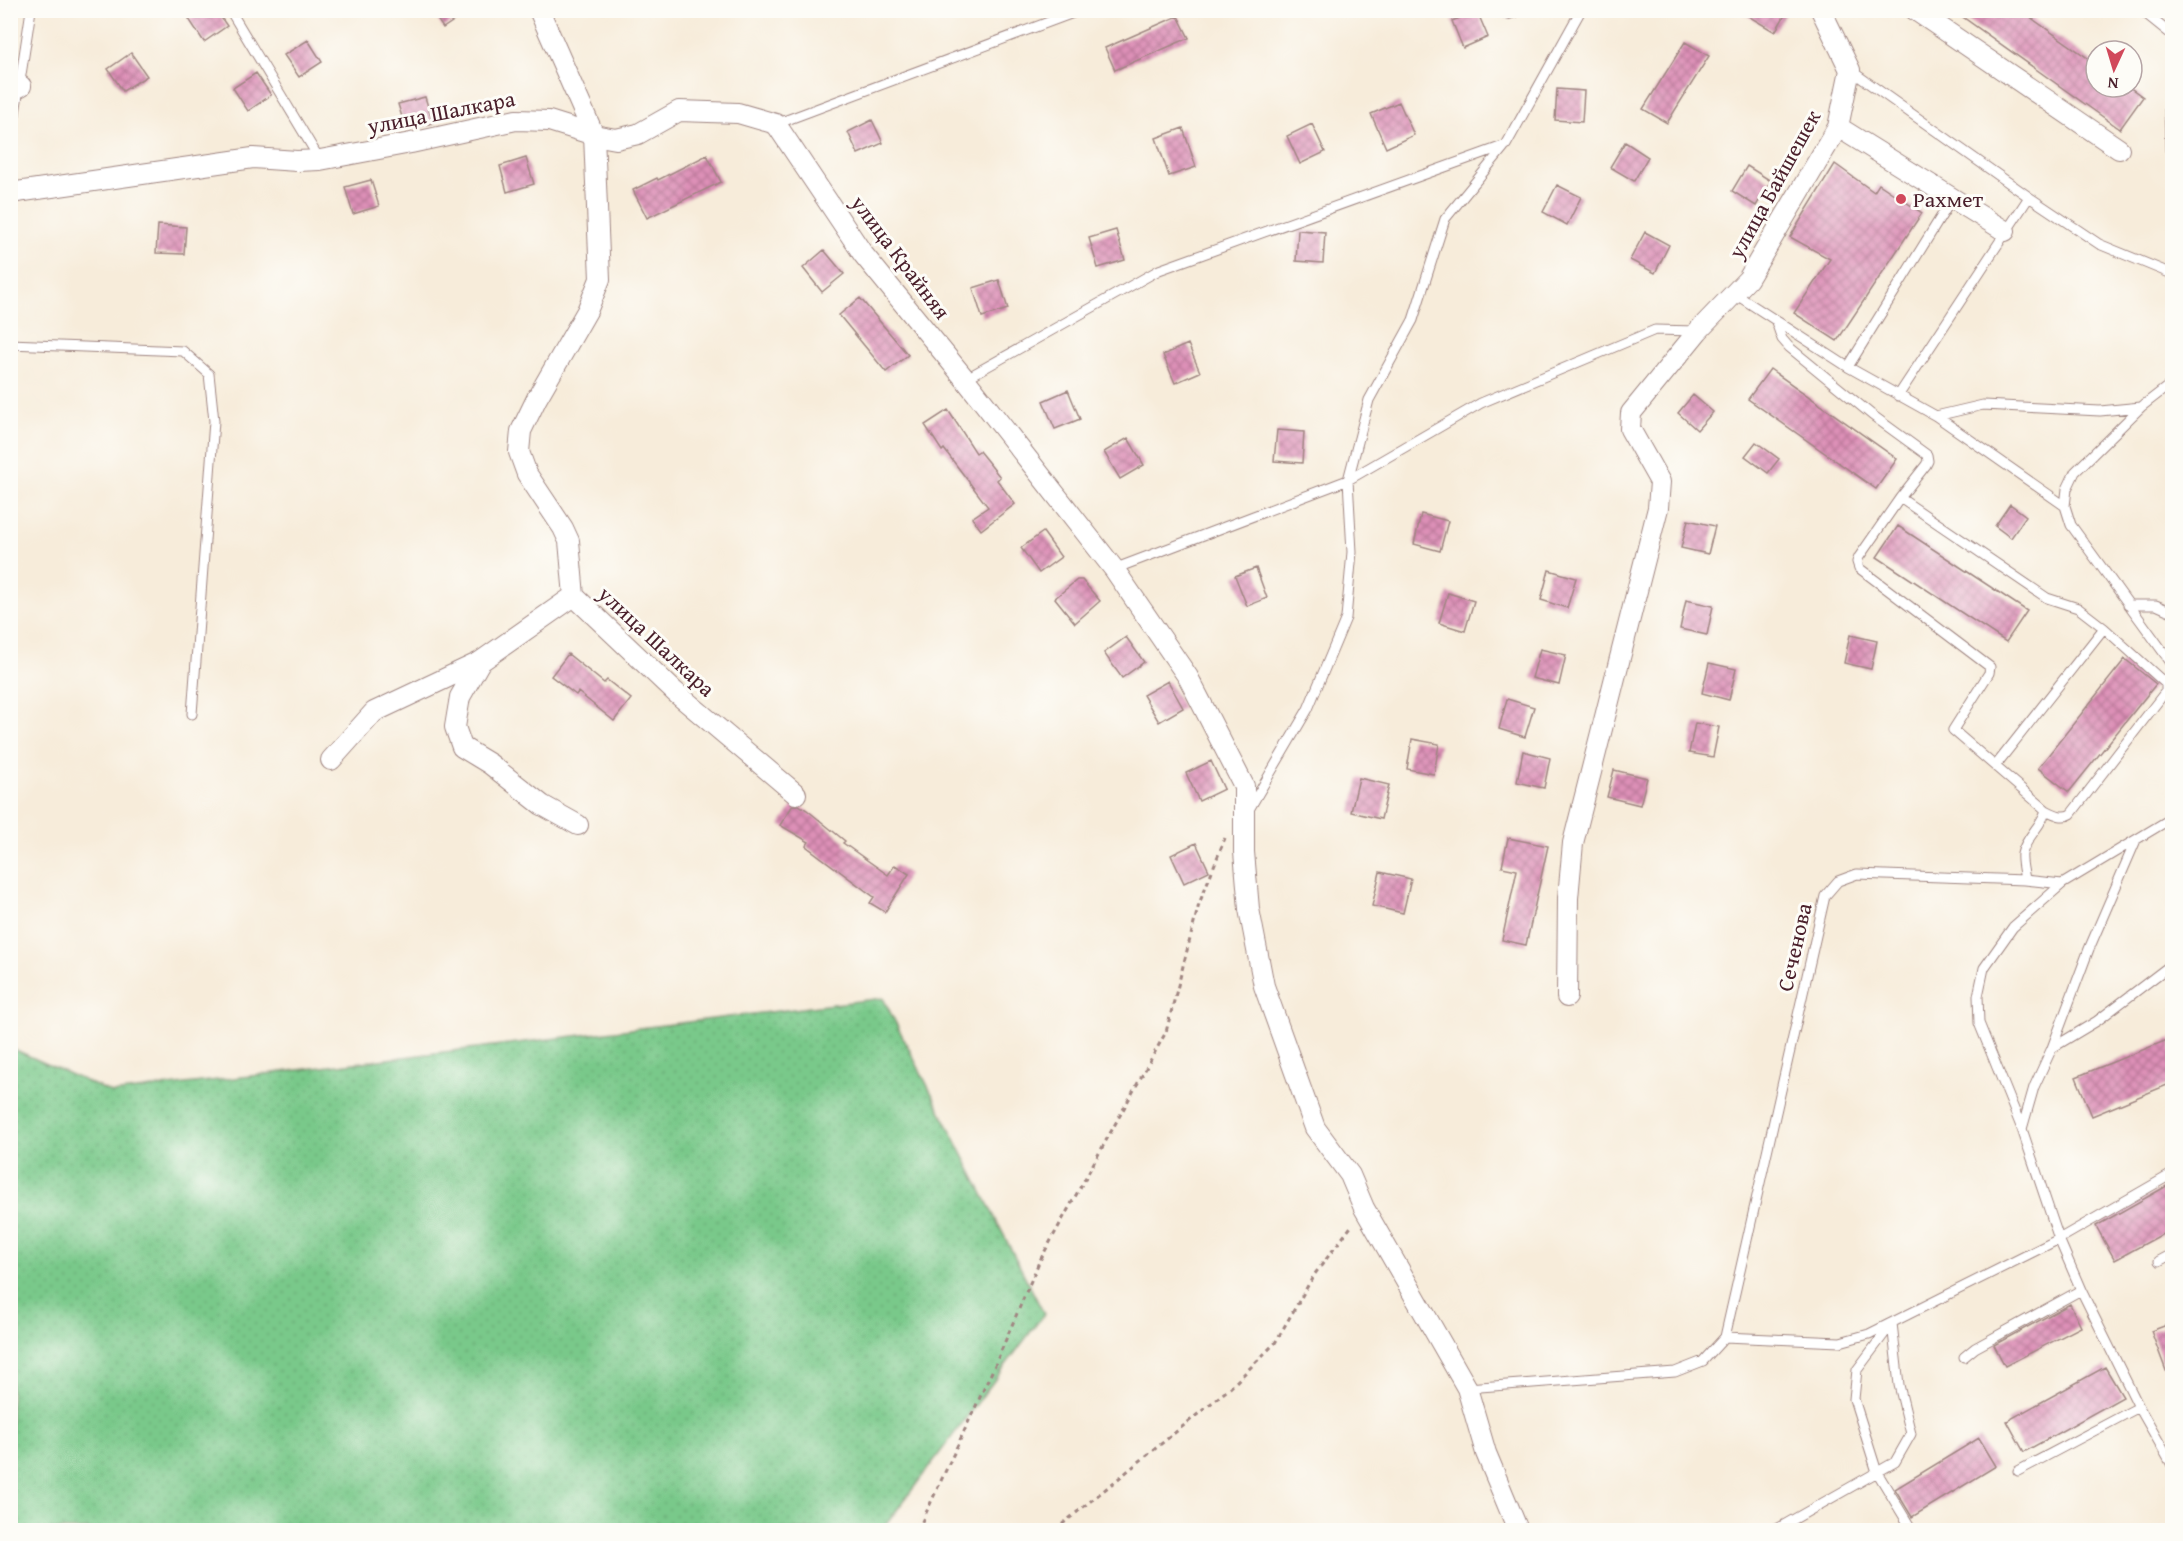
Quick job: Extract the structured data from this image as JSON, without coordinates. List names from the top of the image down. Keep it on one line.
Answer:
{"streets":{"street":["улица Шалкара","улица Байшешек","улица Крайняя"],"lane":["Сеченова"]},"places":["Рахмет"],"north":"bottom"}
